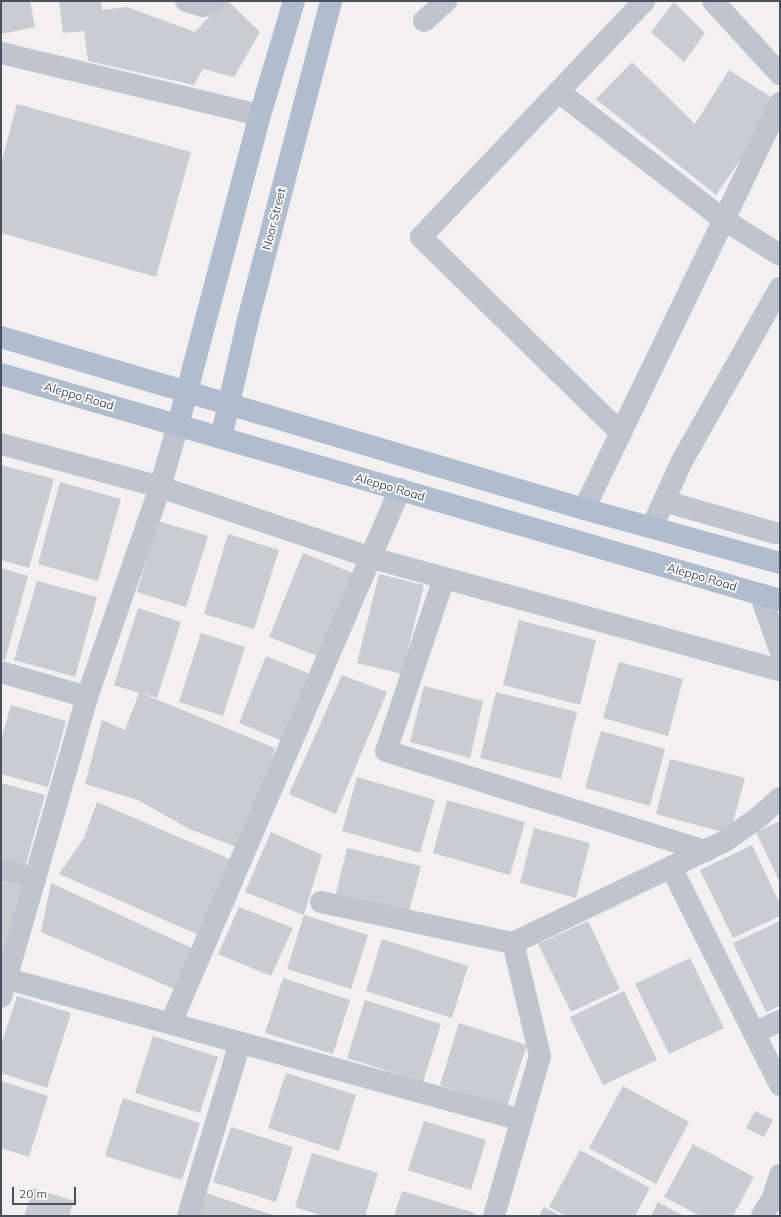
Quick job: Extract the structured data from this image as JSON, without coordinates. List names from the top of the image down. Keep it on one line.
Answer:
{"streets":{"main road":["Noor Street","Aleppo Road"]},"crossings":[["Noor Street","Aleppo Road"]],"scale_bar":"20 m"}
